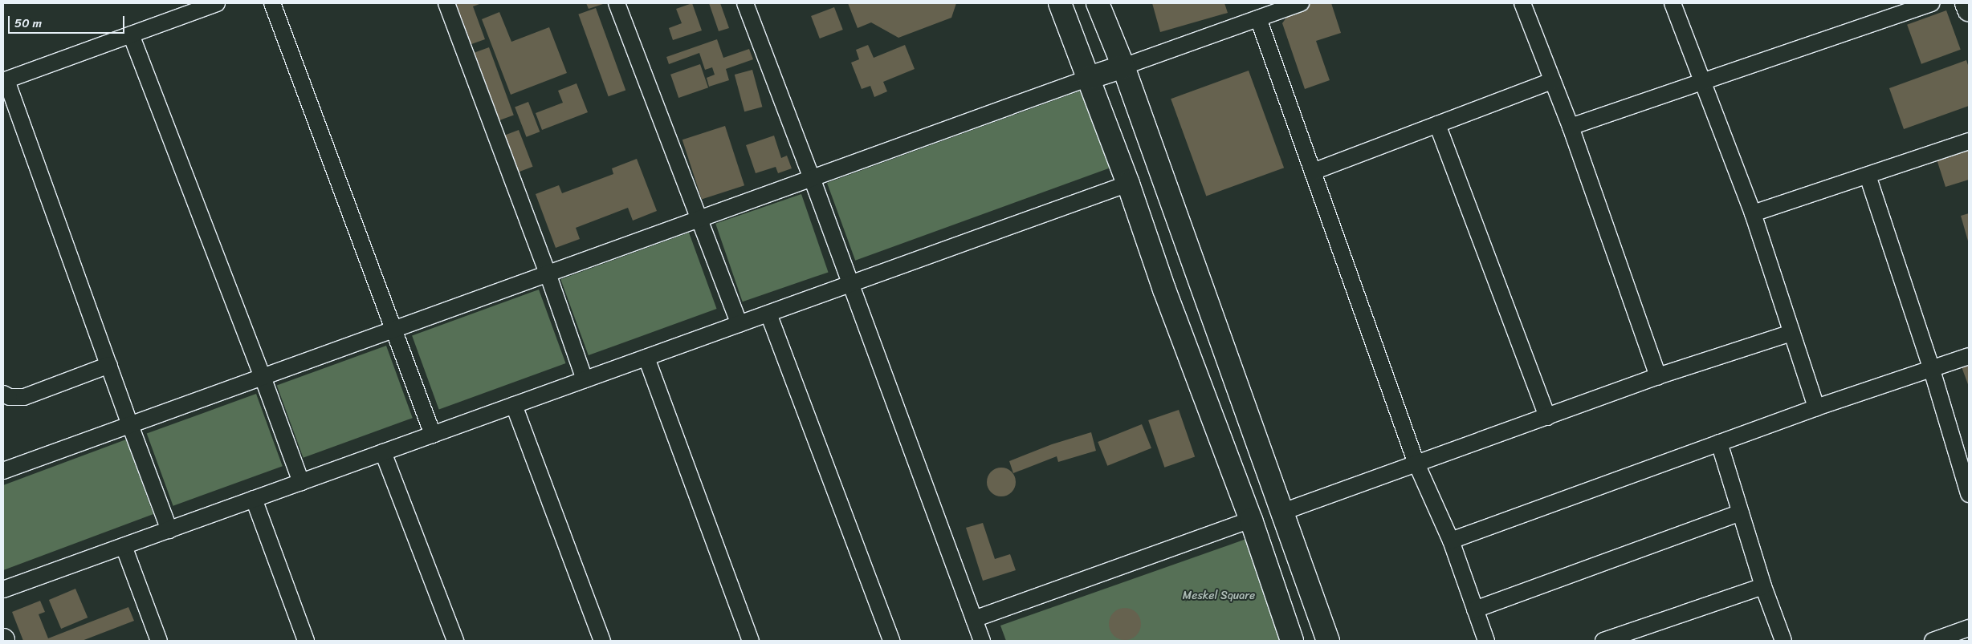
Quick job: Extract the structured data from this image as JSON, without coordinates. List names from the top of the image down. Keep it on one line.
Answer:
{"parks":["Meskel Square"],"scale_bar":"50 m"}
